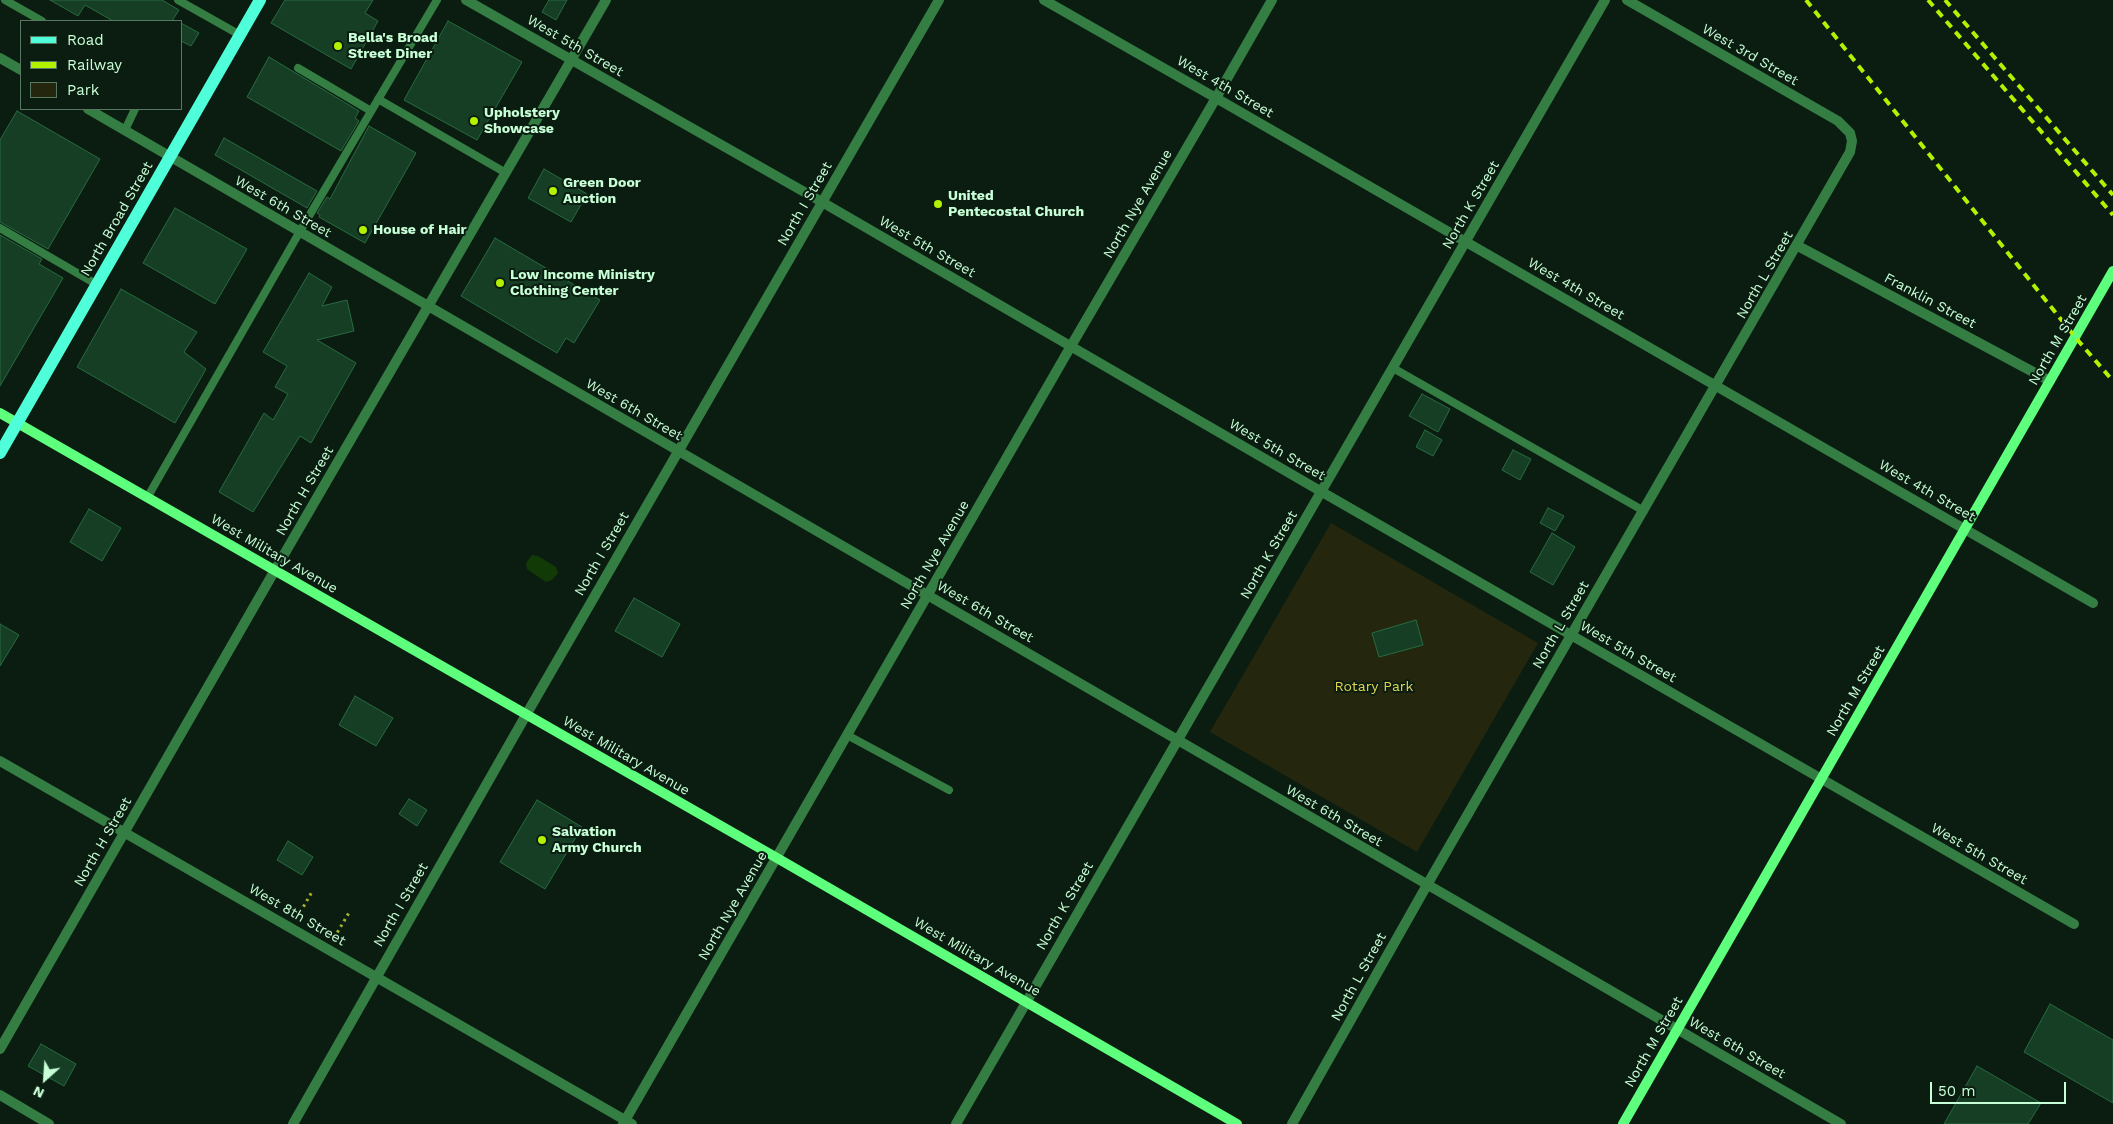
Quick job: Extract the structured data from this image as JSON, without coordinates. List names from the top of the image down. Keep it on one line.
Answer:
{"streets":{"main road":["North Broad Street","North M Street","West Military Avenue"],"street":["West 5th Street","West 3rd Street","West 4th Street","North I Street","North Nye Avenue","North K Street","West 6th Street","North L Street","Franklin Street","North H Street","West 8th Street"]},"crossings":[["West 5th Street","North I Street"],["West 5th Street","North Nye Avenue"],["West 5th Street","North K Street"],["West 5th Street","North L Street"],["West 5th Street","North M Street"],["West 5th Street","North H Street"],["West 3rd Street","North L Street"],["West 4th Street","North Nye Avenue"],["West 4th Street","North K Street"],["West 4th Street","North L Street"],["West 4th Street","North M Street"],["North I Street","West 6th Street"],["North I Street","West Military Avenue"],["North I Street","West 8th Street"],["North Nye Avenue","West 6th Street"],["North Nye Avenue","West Military Avenue"],["North Nye Avenue","West 8th Street"],["North K Street","West 6th Street"],["North K Street","West Military Avenue"],["West 6th Street","North Broad Street"],["West 6th Street","North L Street"],["West 6th Street","North M Street"],["West 6th Street","North H Street"],["North Broad Street","West Military Avenue"],["North L Street","Franklin Street"],["Franklin Street","North M Street"],["North H Street","West Military Avenue"],["North H Street","West 8th Street"]],"parks":["Rotary Park"],"places":["Bella's Broad Street Diner","Upholstery Showcase","Green Door Auction","United Pentecostal Church","House of Hair","Low Income Ministry Clothing Center","Salvation Army Church"],"legend":["Road","Railway","Park"],"scale_bar":"50 m","north":"bottom left"}
